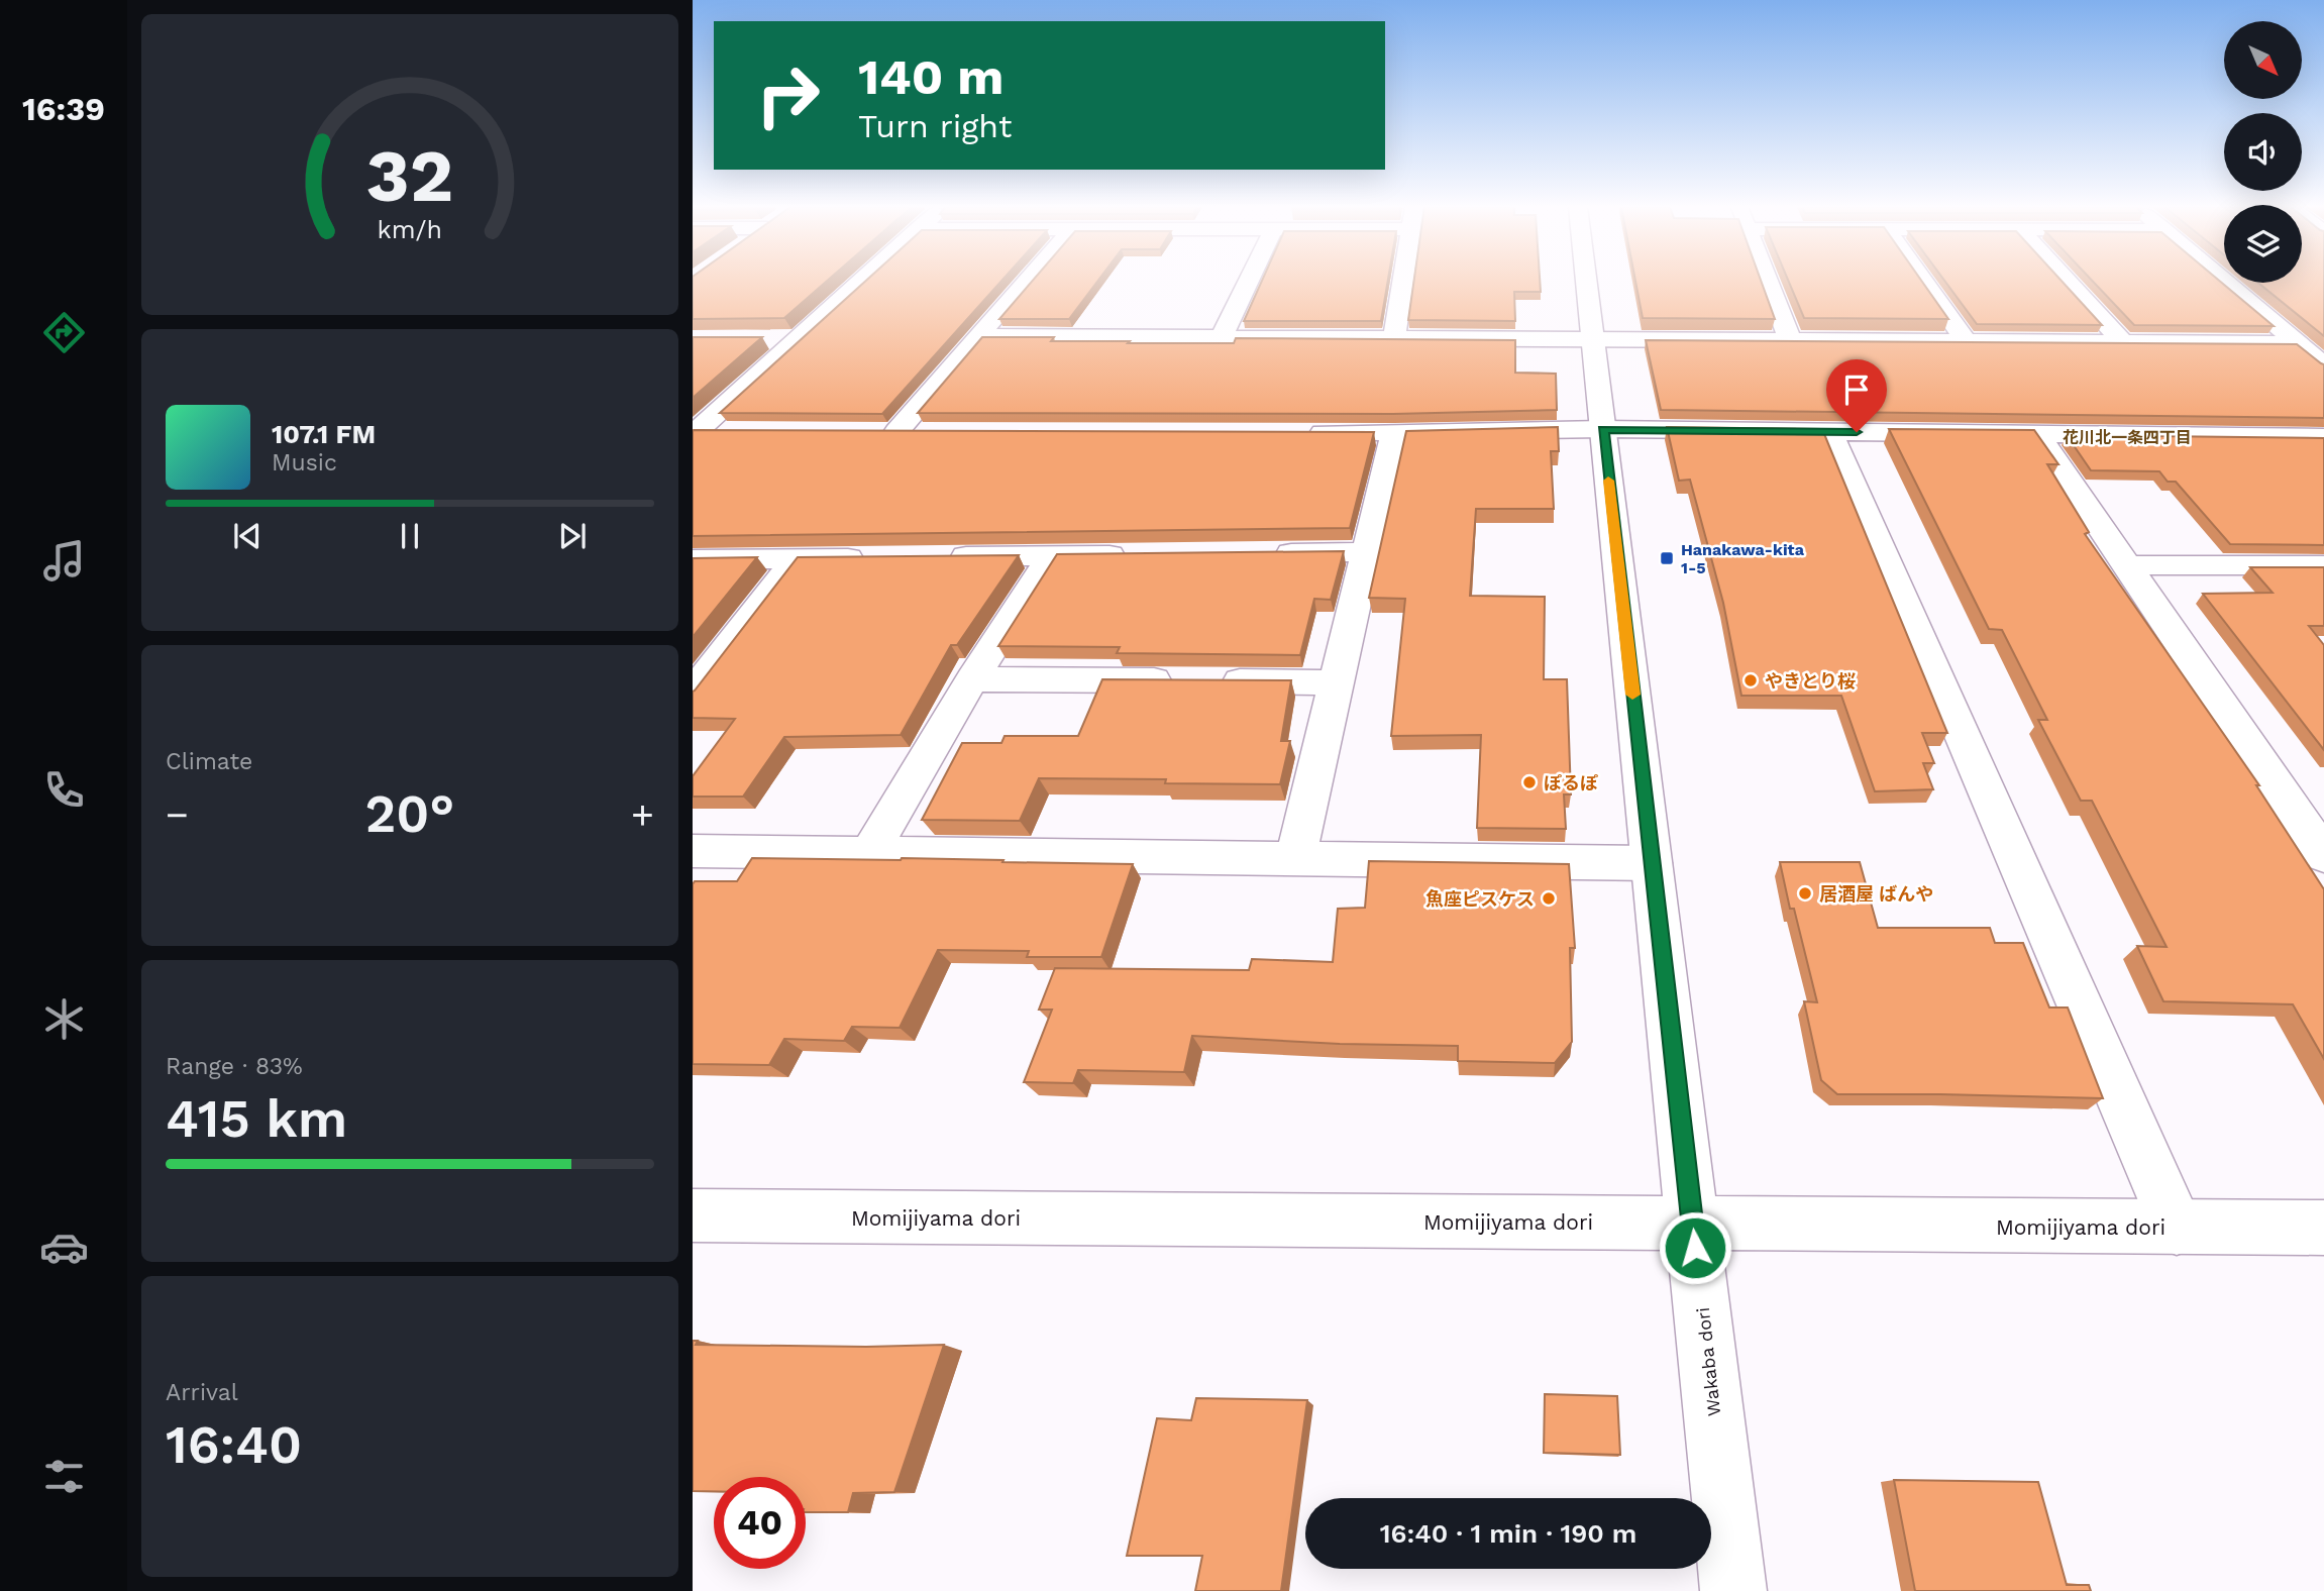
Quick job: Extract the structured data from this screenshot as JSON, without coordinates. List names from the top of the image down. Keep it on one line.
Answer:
{"streets":{"street":["Momijiyama dori","Wakaba dori"]},"crossings":[["Momijiyama dori","Wakaba dori"]],"districts":["花川北一条四丁目"],"places":{"transit":["Hanakawa-kita 1-5"],"other":["やきとり桜","ぽるぽ","居酒屋 ばんや","魚座ピスケス"]},"north":"bottom right","page":{"tabs":"16:39","turn":["140 m","Turn right"],"song":["107.1 FM","Music"],"tile":["Climate",["Range · 83%","415 km"],["Arrival","16:40"]],"heat":["−","20°","+"],"limit":"40","trip":"16:40 · 1 min · 190 m","gauge":["32","km/h"]}}
